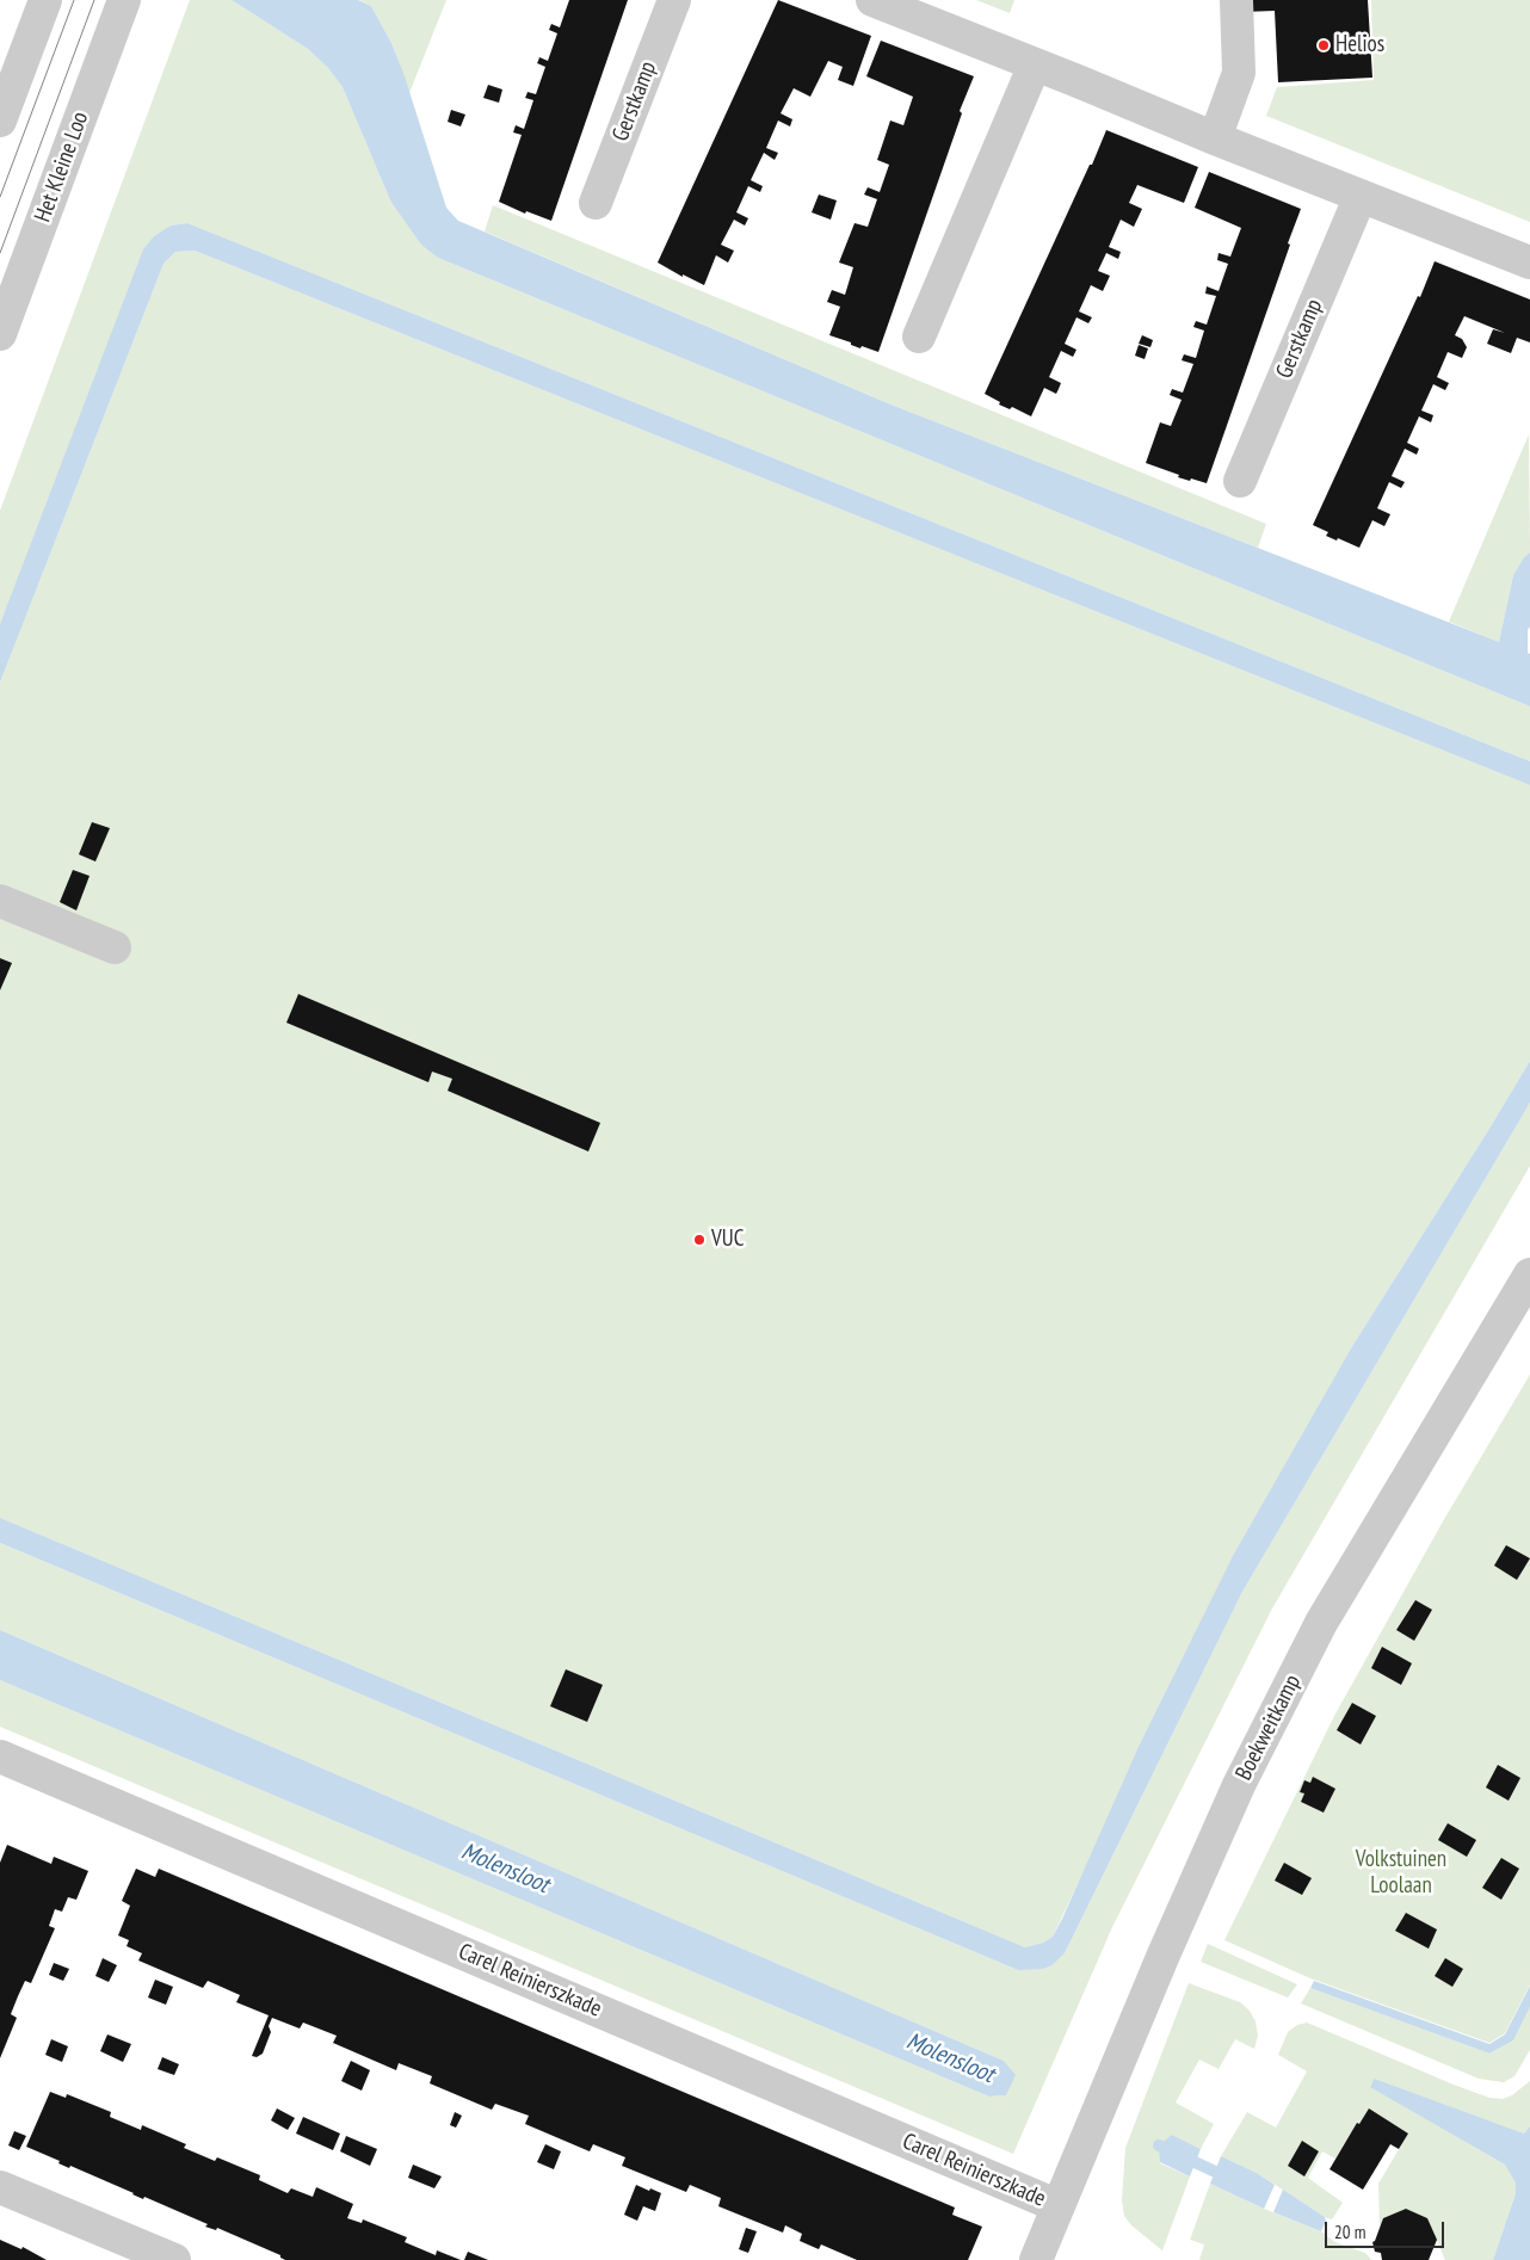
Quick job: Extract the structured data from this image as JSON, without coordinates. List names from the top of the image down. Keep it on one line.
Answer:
{"streets":{"street":["Gerstkamp","Het Kleine Loo","Boekweitkamp","Carel Reinierszkade"]},"crossings":[["Boekweitkamp","Carel Reinierszkade"]],"water":["Molensloot"],"parks":["Volkstuinen Loolaan"],"places":["Helios","VUC"],"scale_bar":"20 m"}
